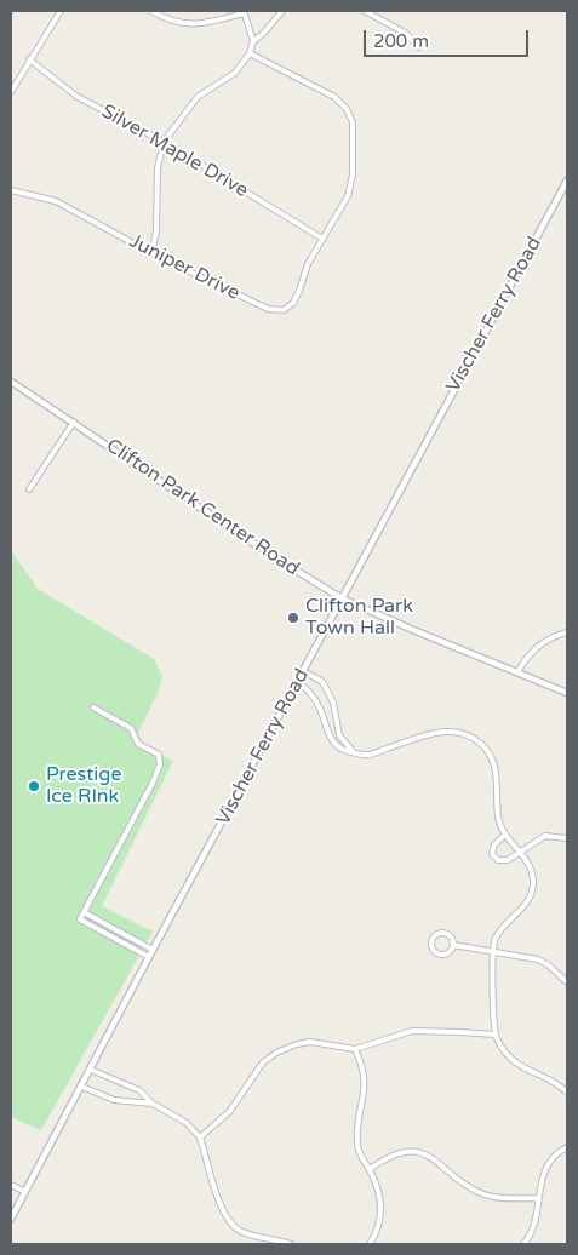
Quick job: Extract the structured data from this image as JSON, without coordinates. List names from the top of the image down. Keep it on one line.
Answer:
{"streets":{"street":["Silver Maple Drive","Juniper Drive","Vischer Ferry Road","Clifton Park Center Road"]},"crossings":[["Silver Maple Drive","Juniper Drive"],["Vischer Ferry Road","Clifton Park Center Road"]],"places":["Clifton Park Town Hall","Prestige Ice RInk"],"scale_bar":"200 m"}
